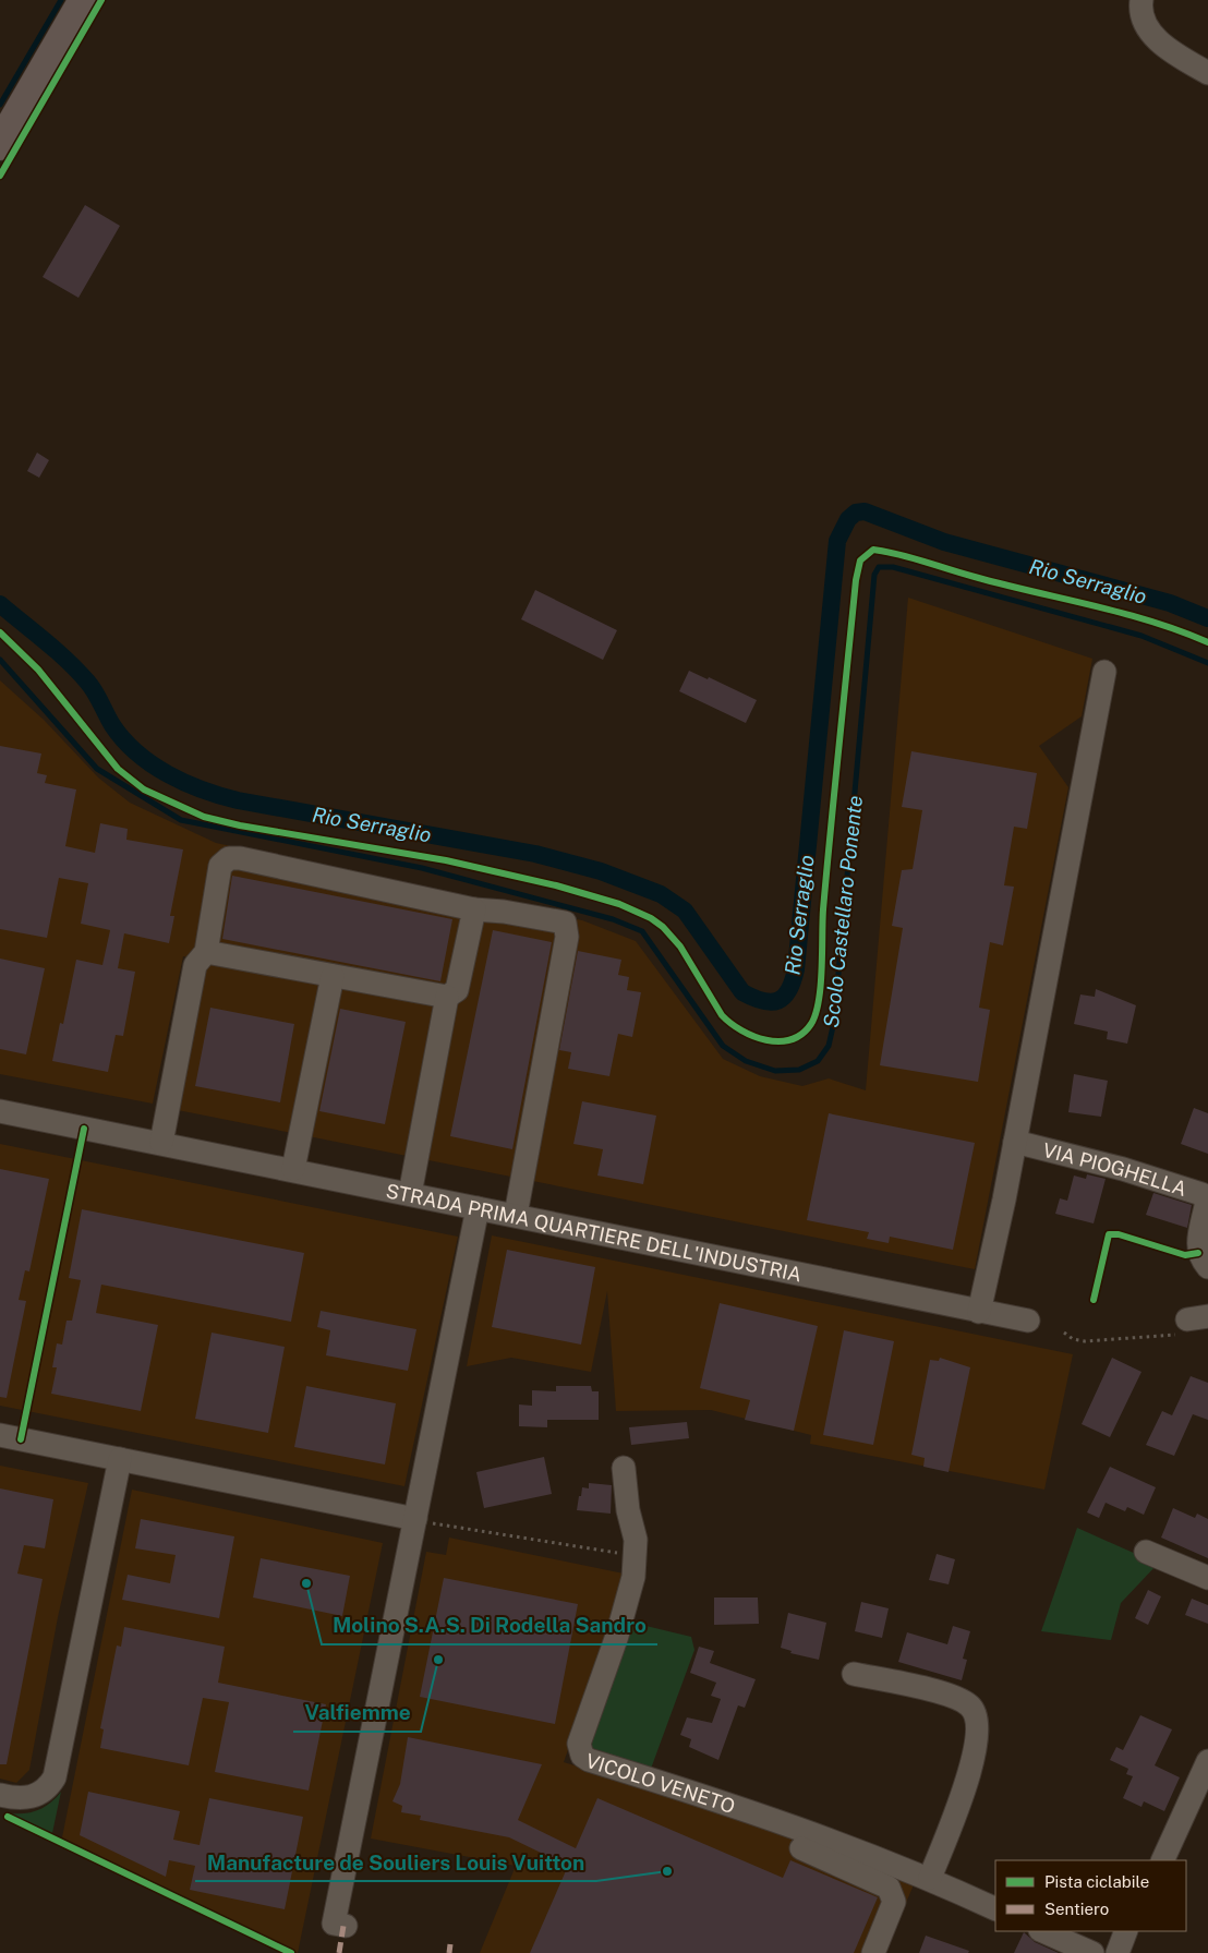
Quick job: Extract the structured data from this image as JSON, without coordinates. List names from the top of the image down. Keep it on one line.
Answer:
{"streets":{"street":["VIA PIOGHELLA","STRADA PRIMA QUARTIERE DELL'INDUSTRIA","VICOLO VENETO"]},"water":["Rio Serraglio","Scolo Castellaro Ponente"],"places":["Molino S.A.S. Di Rodella Sandro","Valfiemme","Manufacture de Souliers Louis Vuitton"],"legend":["Pista ciclabile","Sentiero"]}
